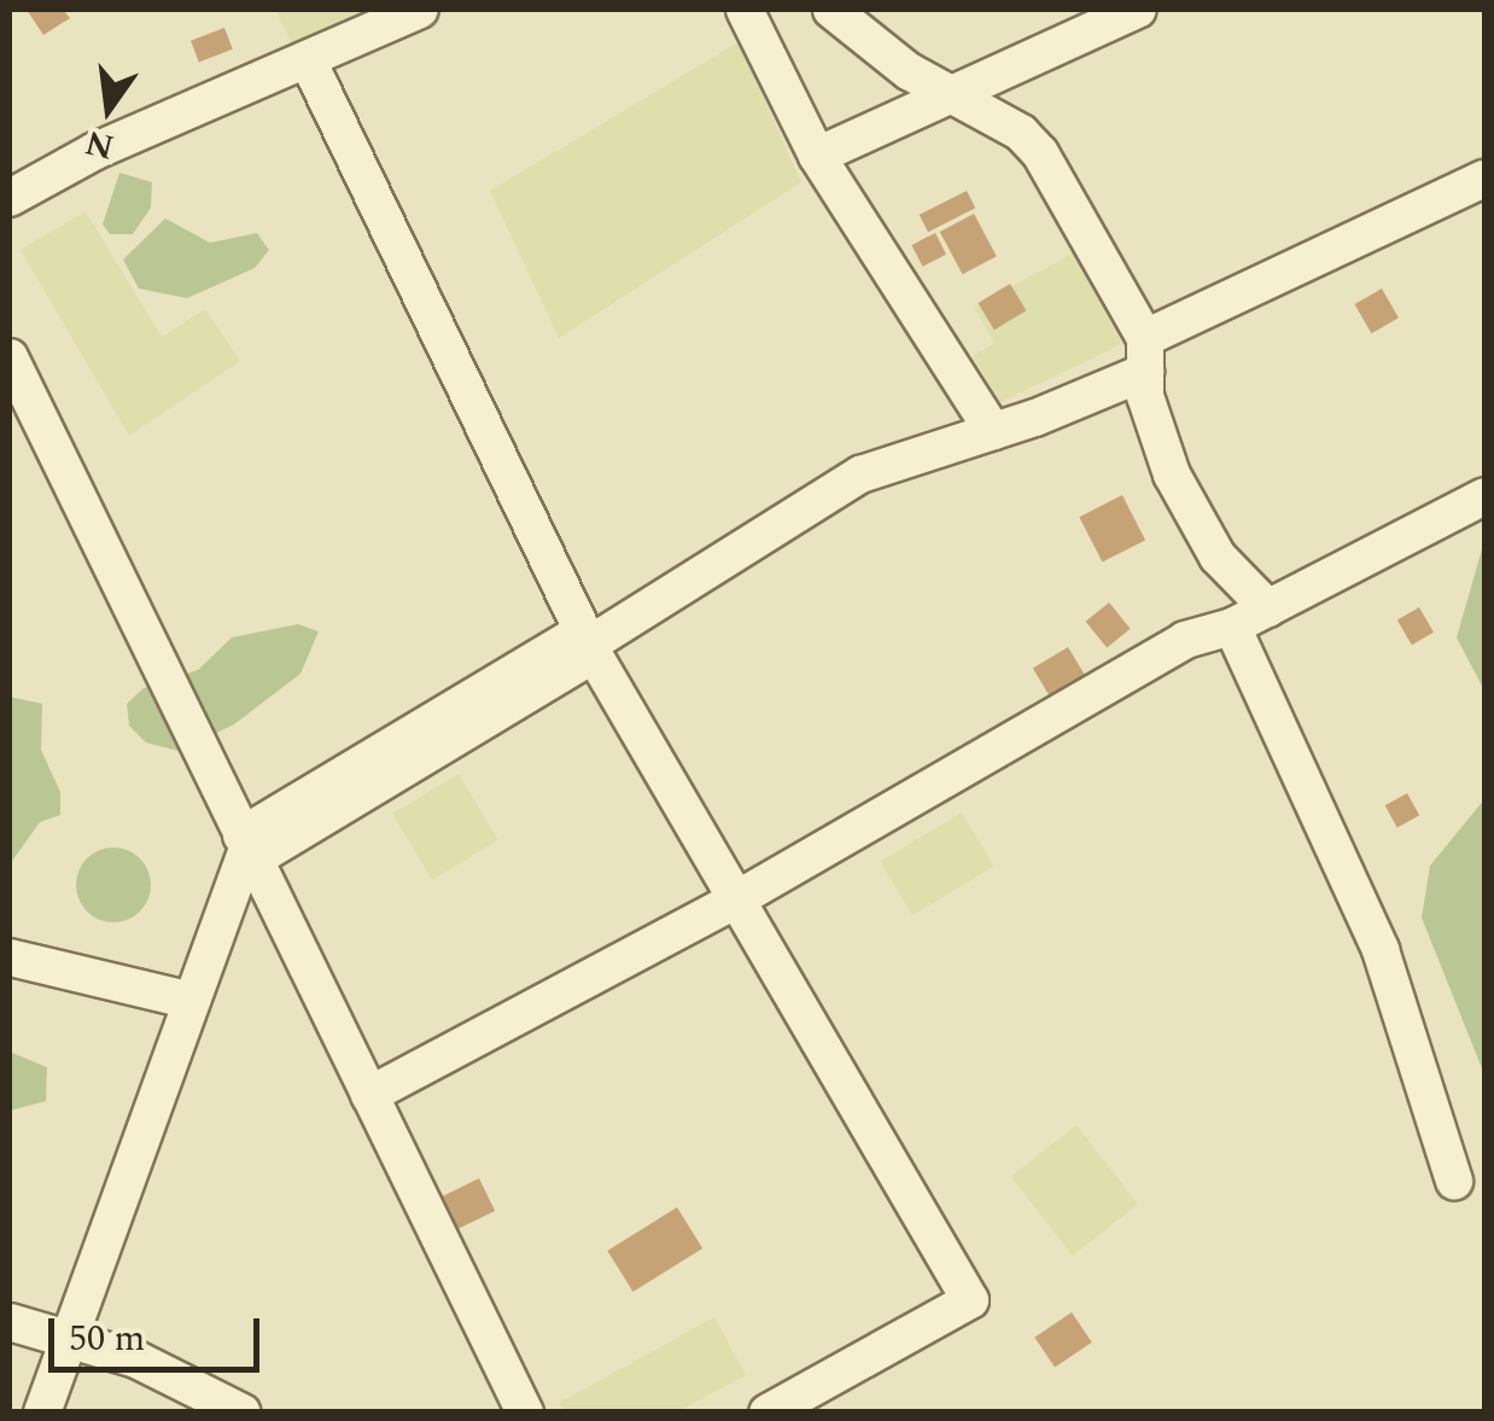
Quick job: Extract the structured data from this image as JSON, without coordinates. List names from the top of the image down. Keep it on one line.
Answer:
{"scale_bar":"50 m","north":"bottom"}
